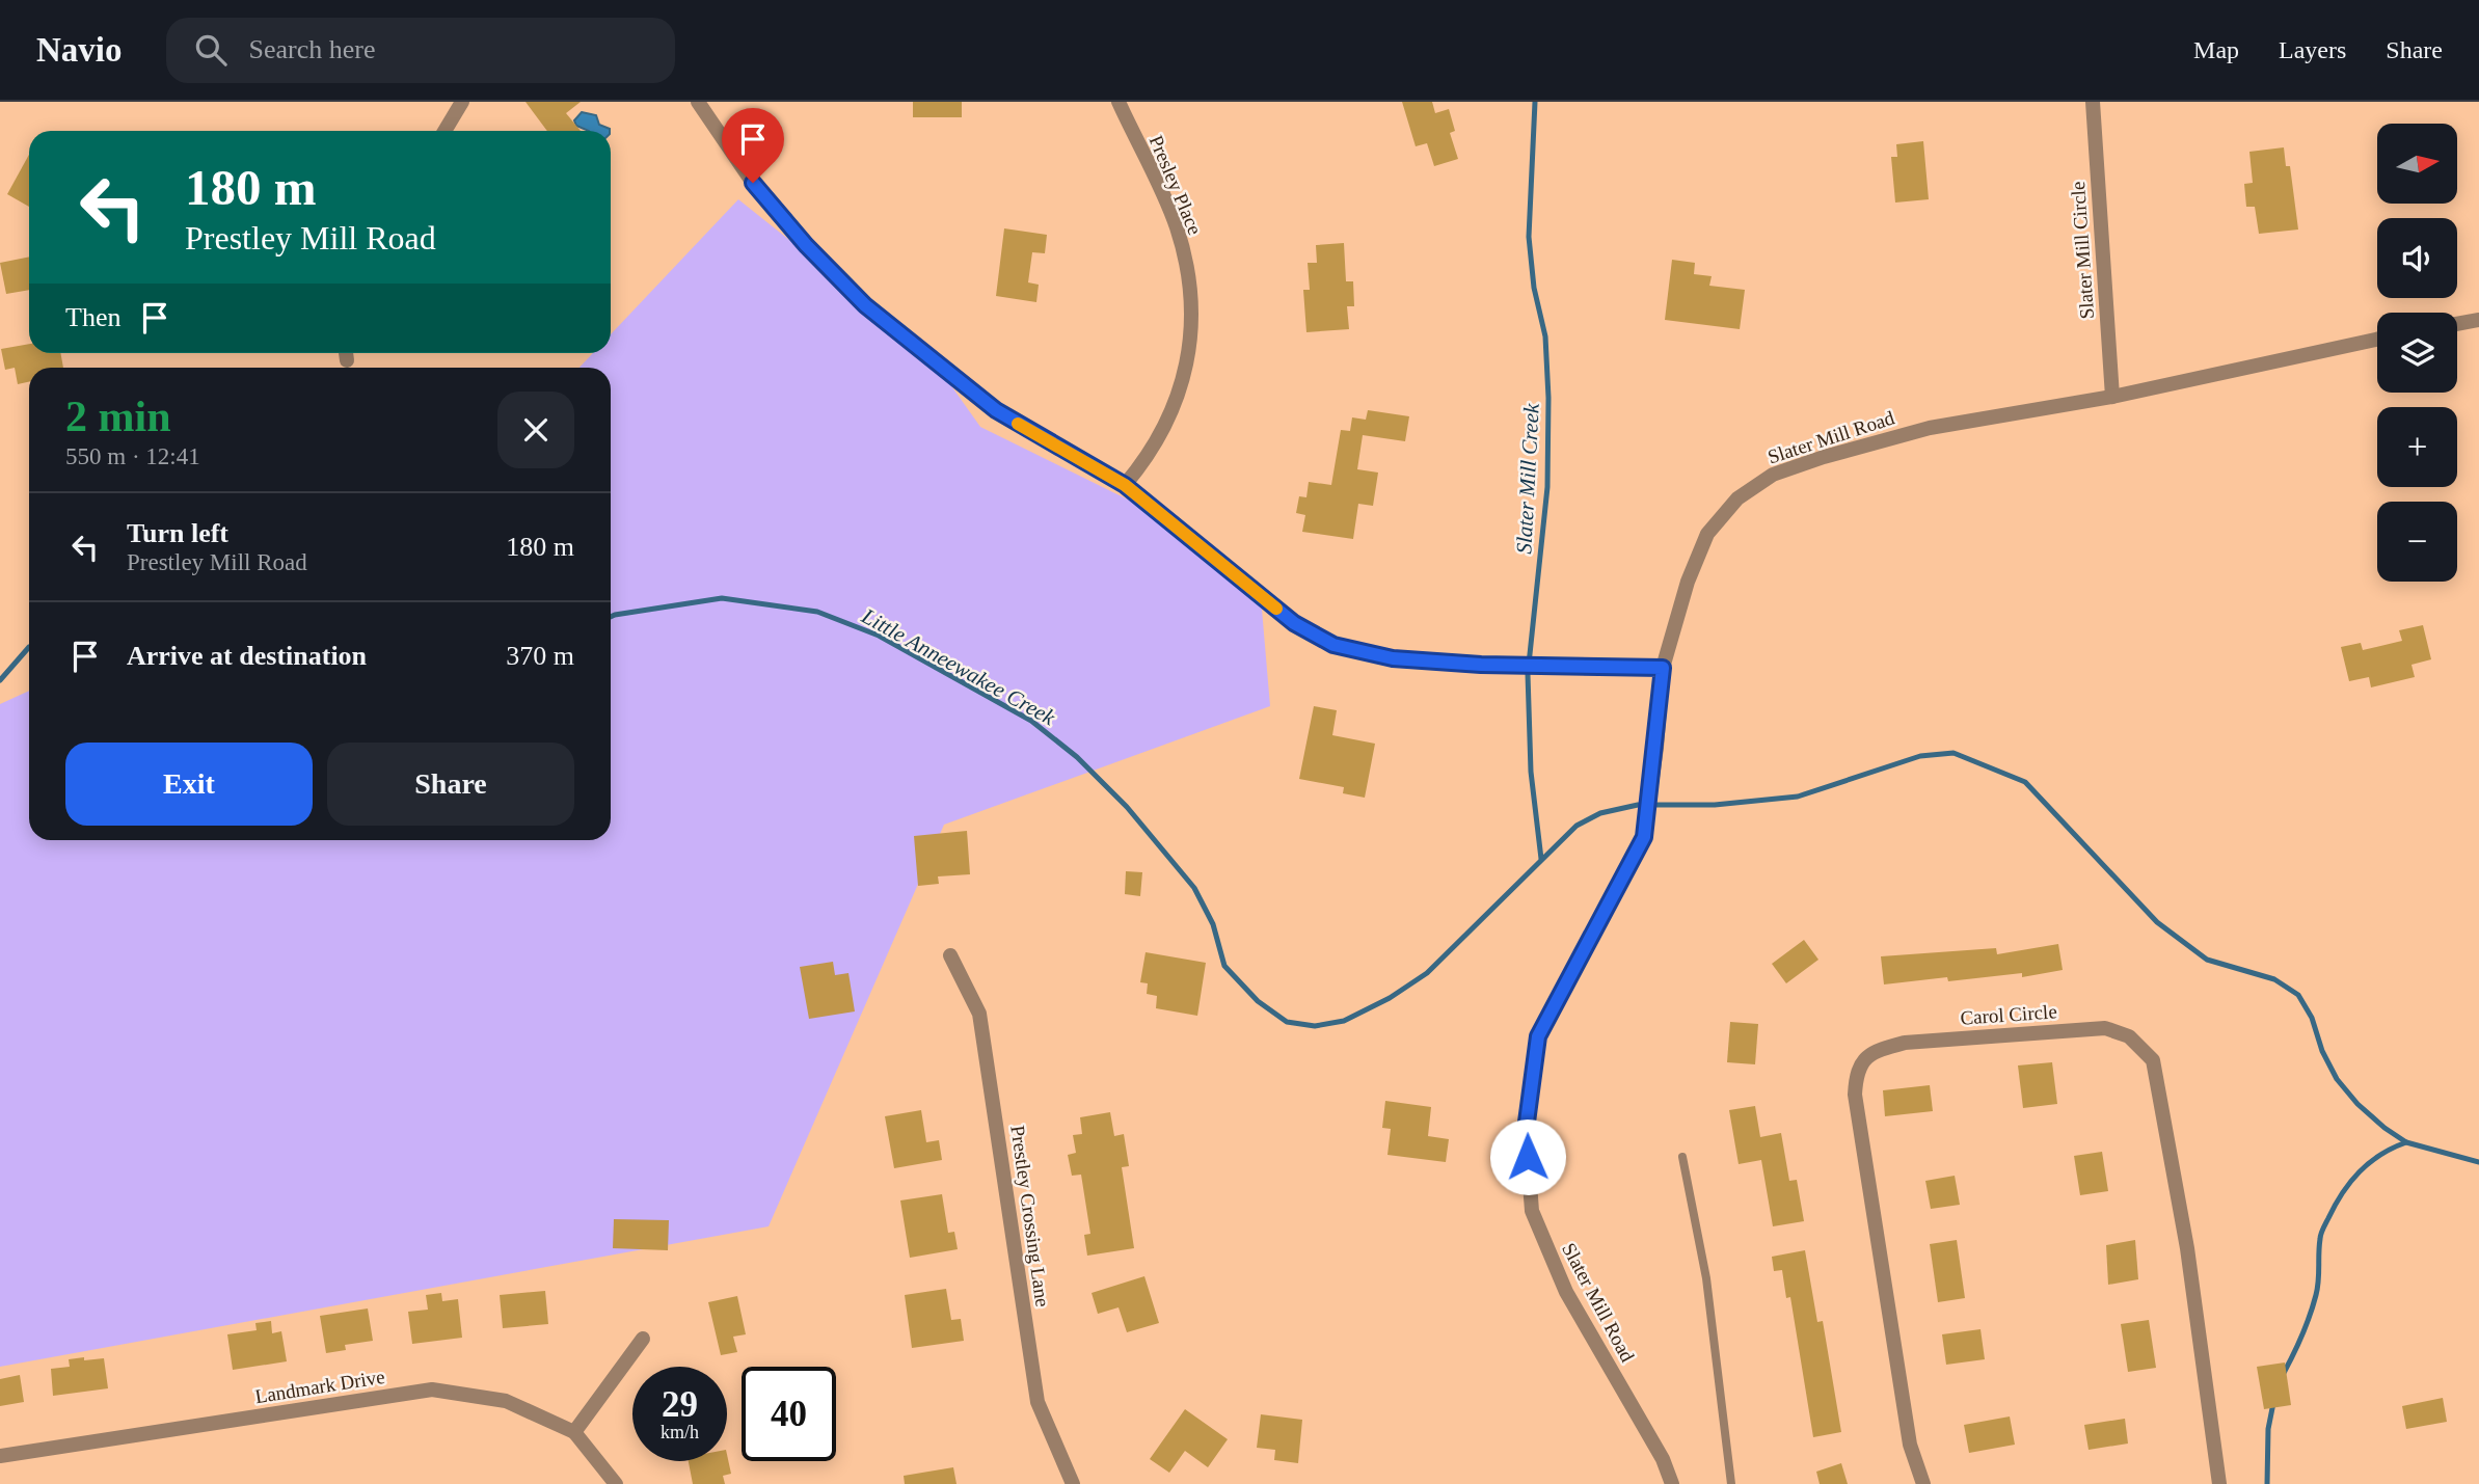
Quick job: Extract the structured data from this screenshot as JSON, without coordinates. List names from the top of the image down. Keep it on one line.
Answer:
{"streets":{"street":["Presley Place","Slater Mill Circle","Slater Mill Road","Carol Circle","Prestley Crossing Lane","Landmark Drive"]},"crossings":[["Slater Mill Circle","Slater Mill Road"]],"water":["Slater Mill Creek","Little Anneewakee Creek"],"north":"right","page":{"header":"Navio","search":"Search here","nav":["Map","Layers","Share"],"map_buttons":["+","−"],"turn":["180 m","Prestley Mill Road"],"then":"Then","heading":["2 min","550 m · 12:41"],"list":[{"name":"Turn left","note":"Prestley Mill Road","value":"180 m"},{"name":"Arrive at destination","value":"370 m"}],"buttons":["Exit","Share"],"speed":"29 km/h","limit":"40"}}
